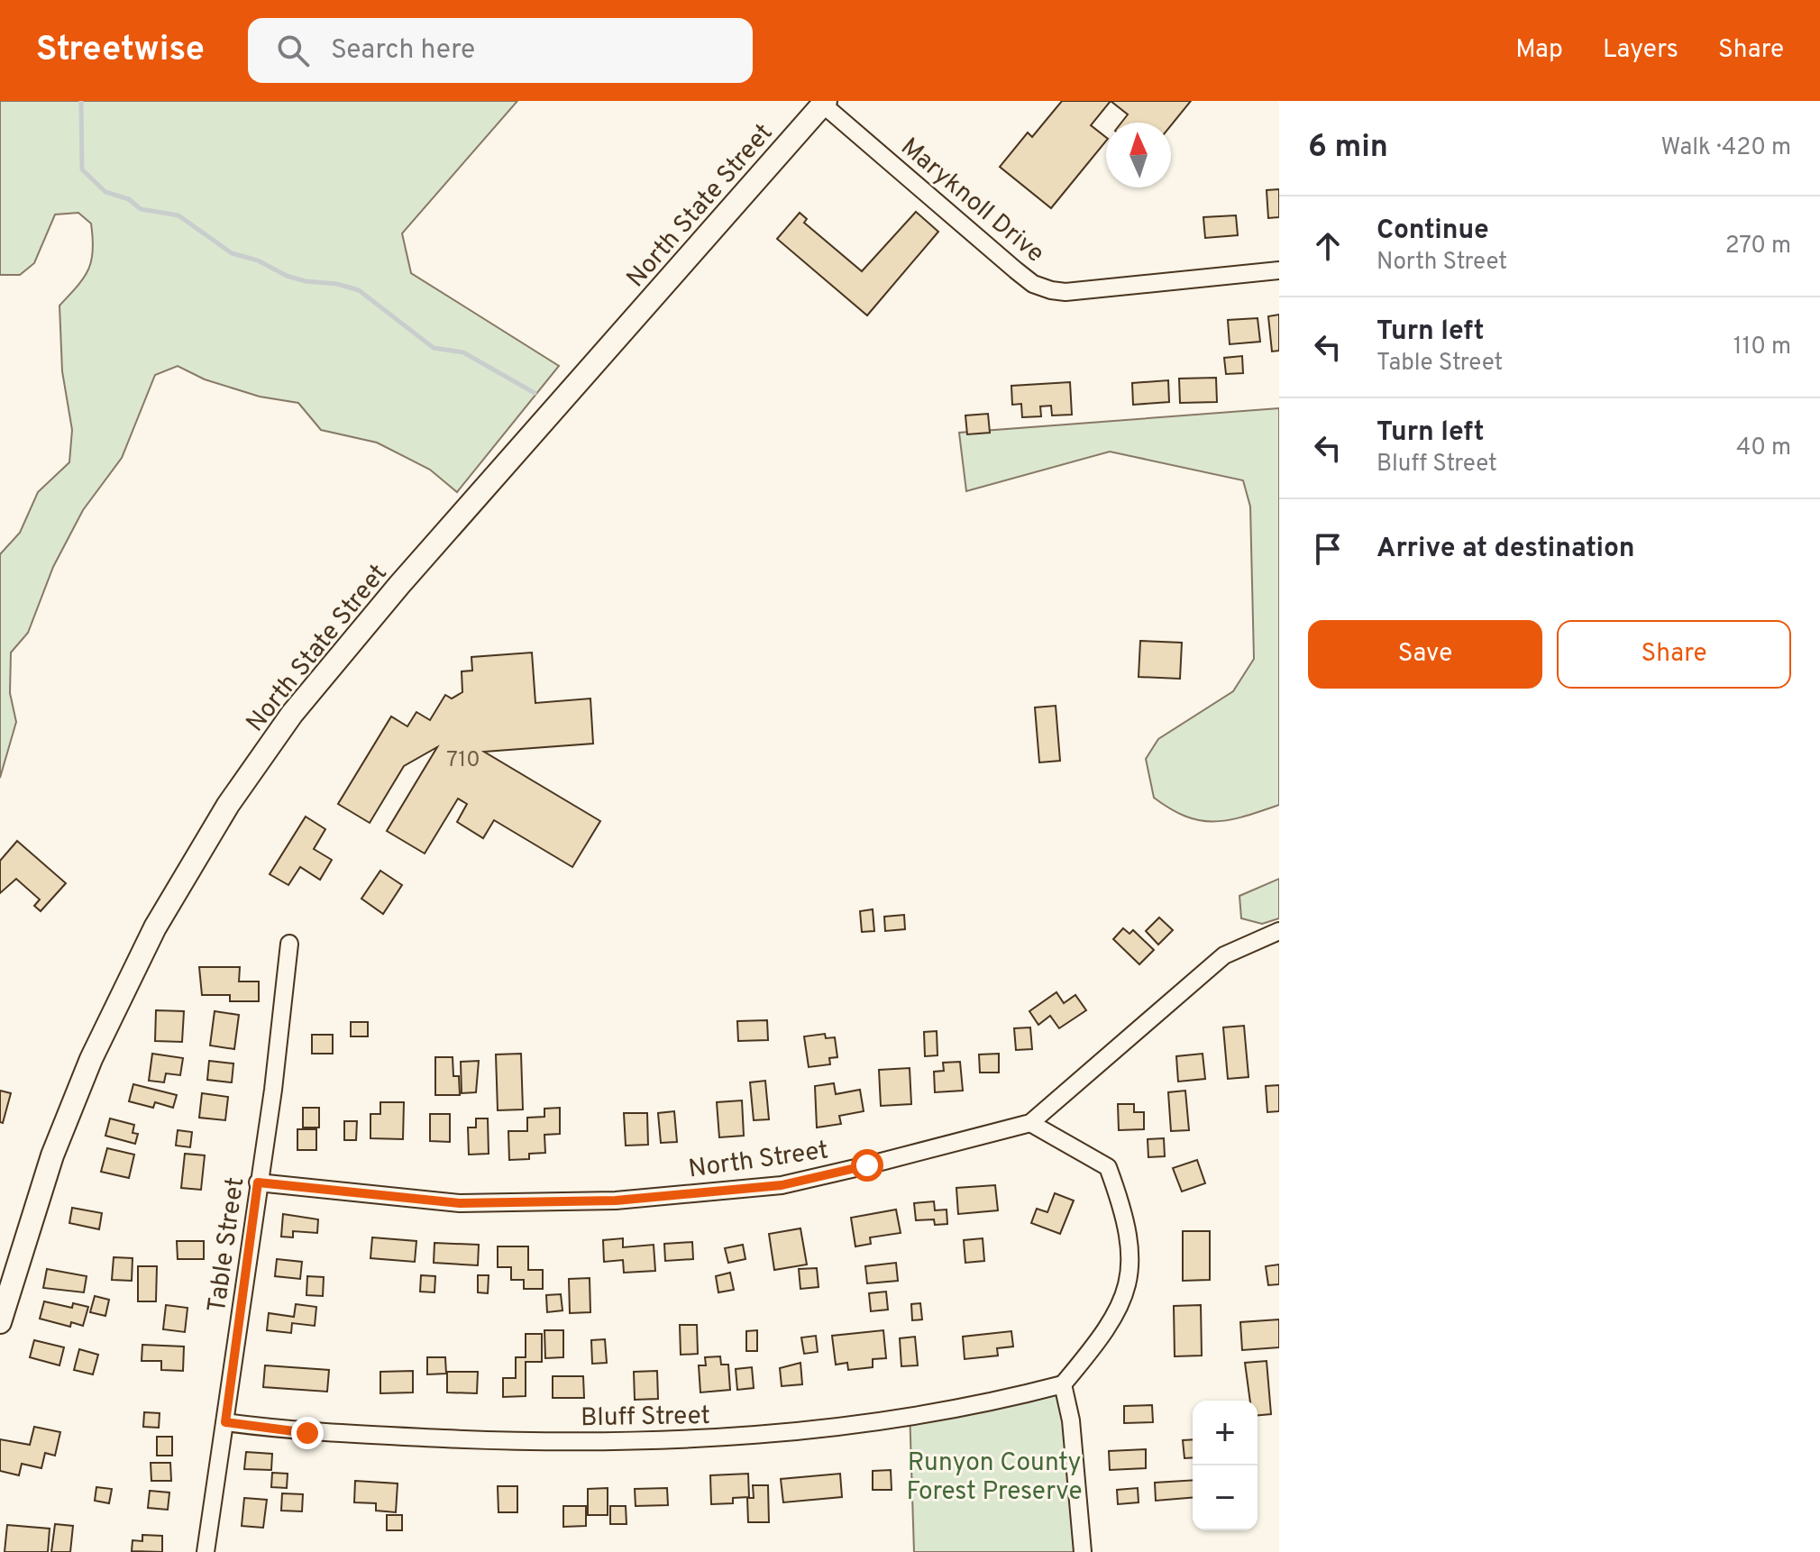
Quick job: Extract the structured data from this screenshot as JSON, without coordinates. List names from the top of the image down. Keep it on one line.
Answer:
{"streets":{"main road":["North State Street"],"street":["Maryknoll Drive","North Street","Table Street","Bluff Street"]},"crossings":[["Maryknoll Drive","North State Street"],["North Street","Table Street"],["Table Street","Bluff Street"]],"parks":["Runyon County Forest Preserve"],"house_numbers":["710"],"north":"top","page":{"header":"Streetwise","search":"Search here","nav":["Map","Layers","Share"],"heading":["6 min","Walk · 420 m"],"list":[["Continue","North Street","270 m"],["Turn left","Table Street","110 m"],["Turn left","Bluff Street","40 m"],"Arrive at destination"],"buttons":["Save","Share"],"map_buttons":["+","−"]}}
